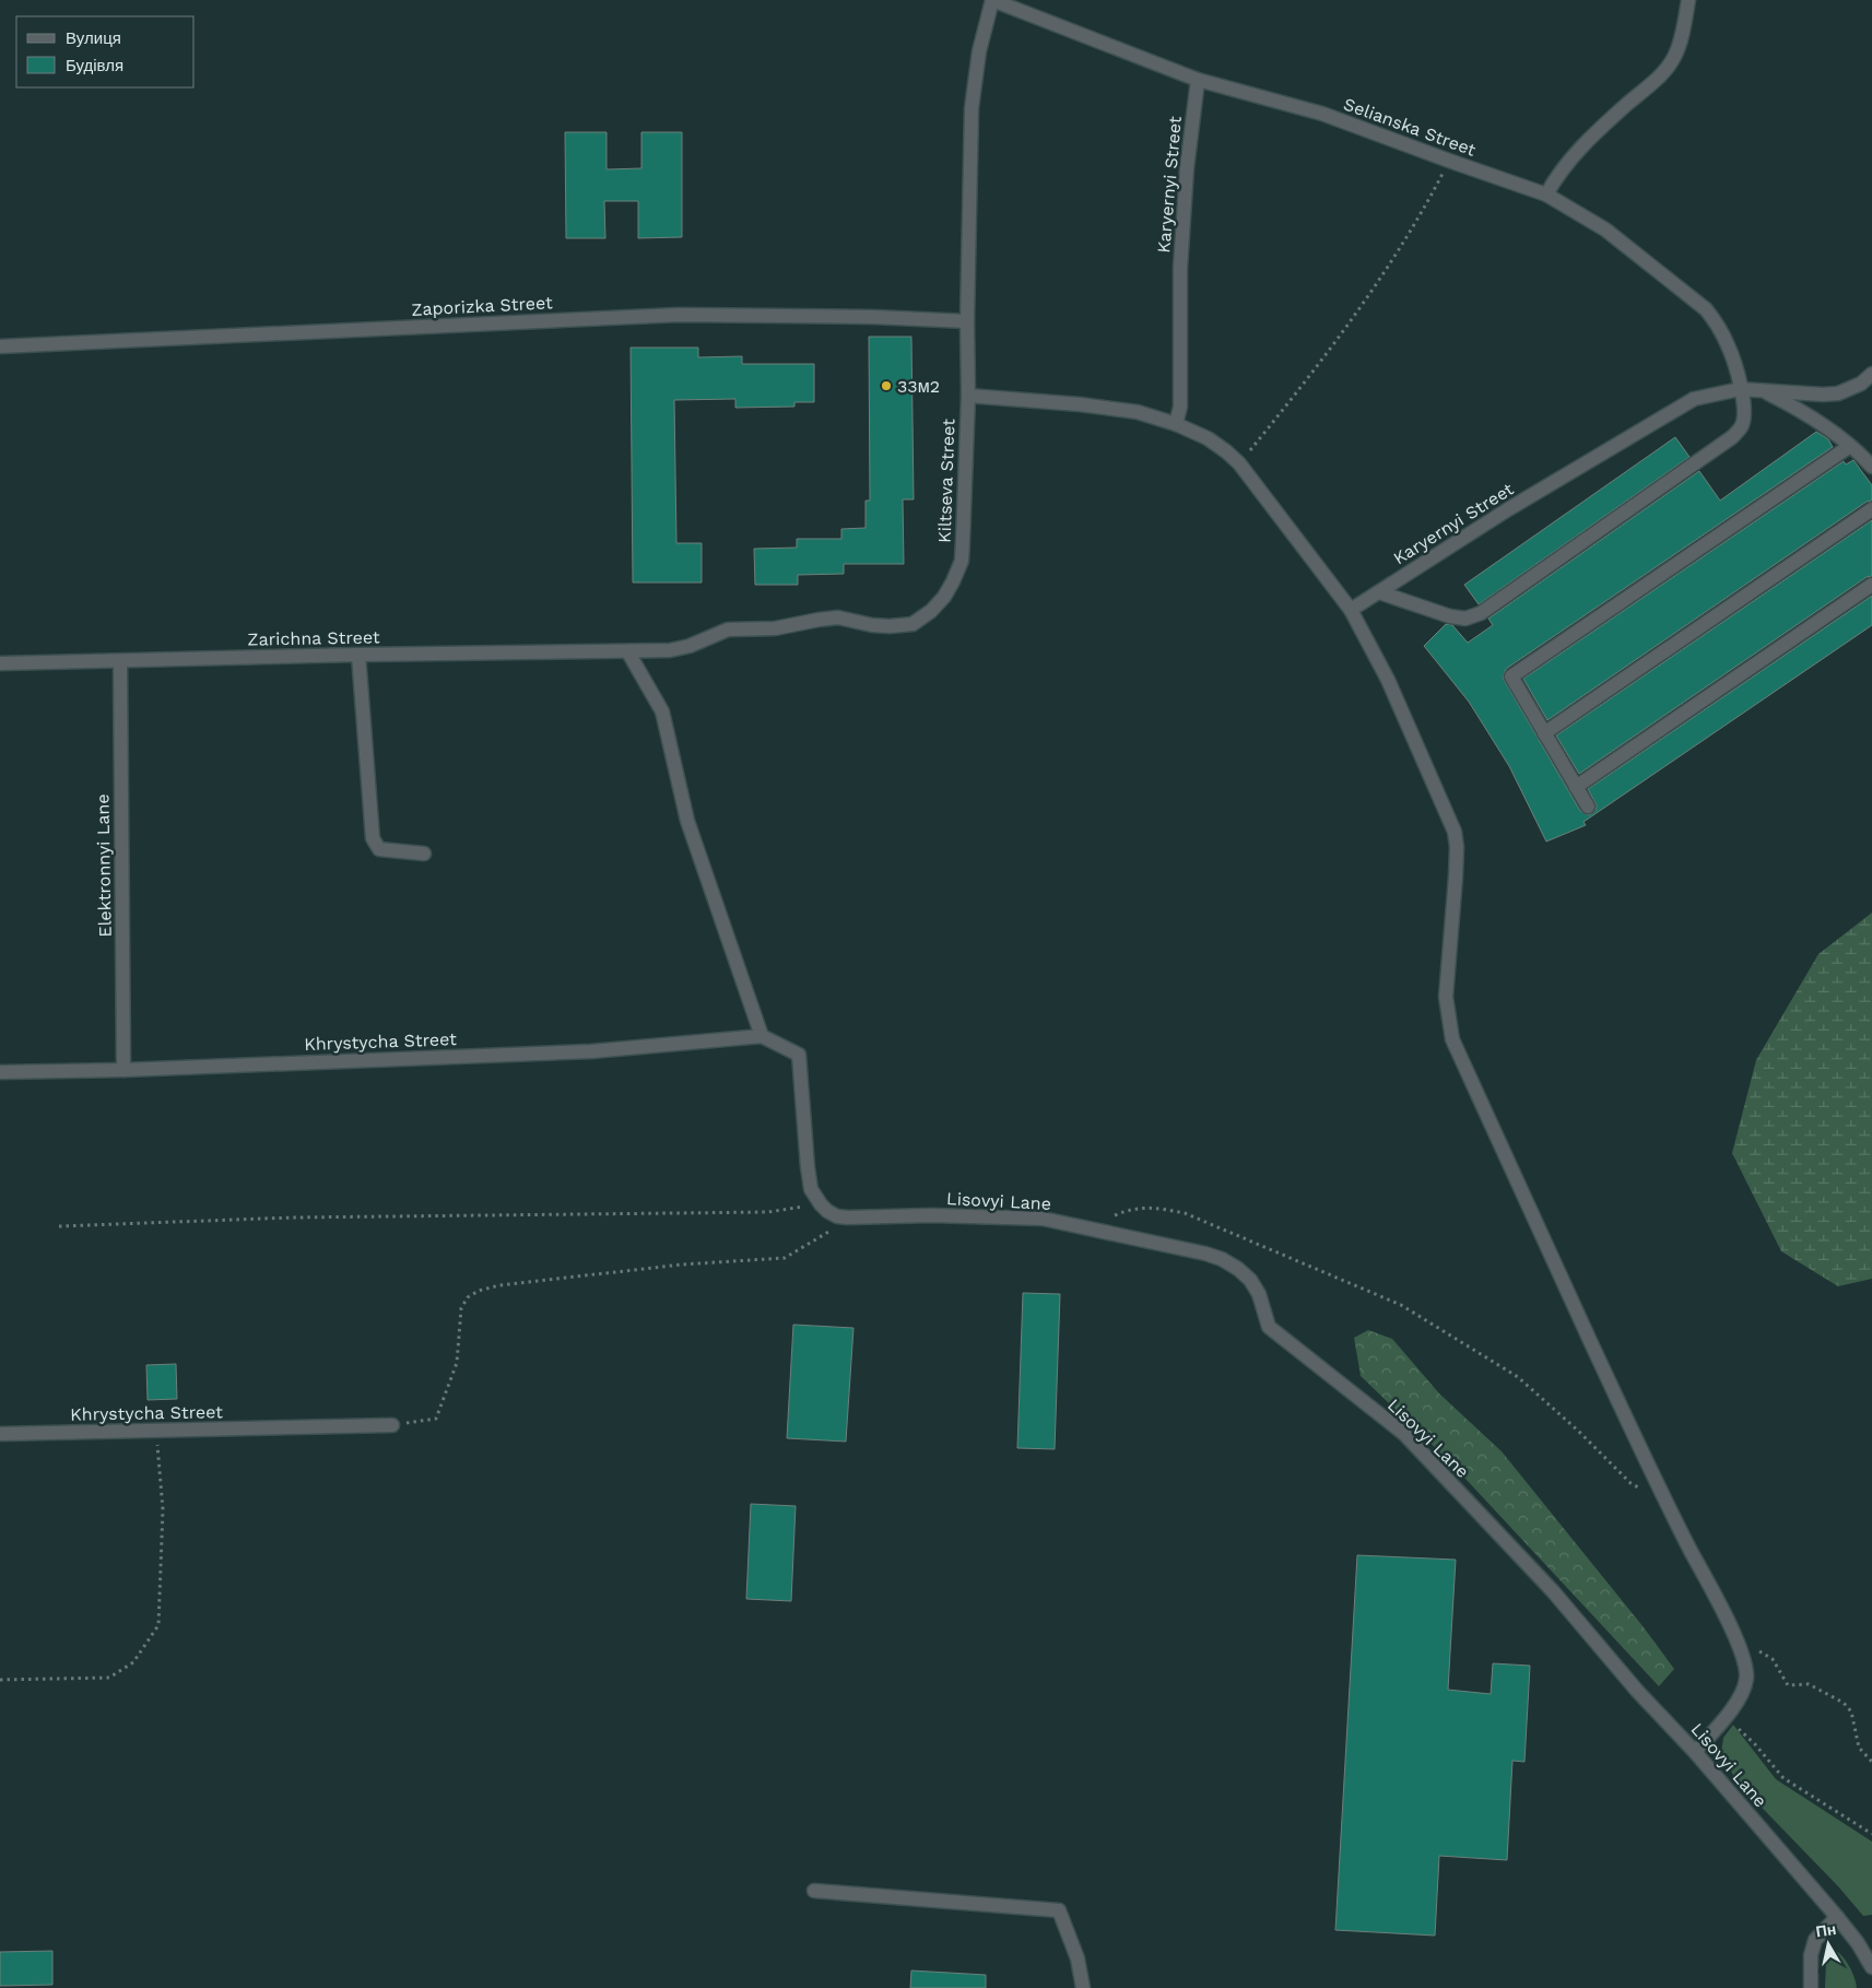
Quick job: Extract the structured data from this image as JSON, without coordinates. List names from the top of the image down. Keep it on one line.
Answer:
{"streets":{"street":["Selianska Street","Karyernyi Street","Zaporizka Street","Kiltseva Street","Zarichna Street","Elektronnyi Lane","Khrystycha Street","Lisovyi Lane"]},"crossings":[["Selianska Street","Karyernyi Street"],["Selianska Street","Kiltseva Street"],["Zaporizka Street","Kiltseva Street"],["Kiltseva Street","Zarichna Street"],["Zarichna Street","Elektronnyi Lane"],["Elektronnyi Lane","Khrystycha Street"]],"places":["33м2"],"legend":["Вулиця","Будівля"],"north":"top"}
